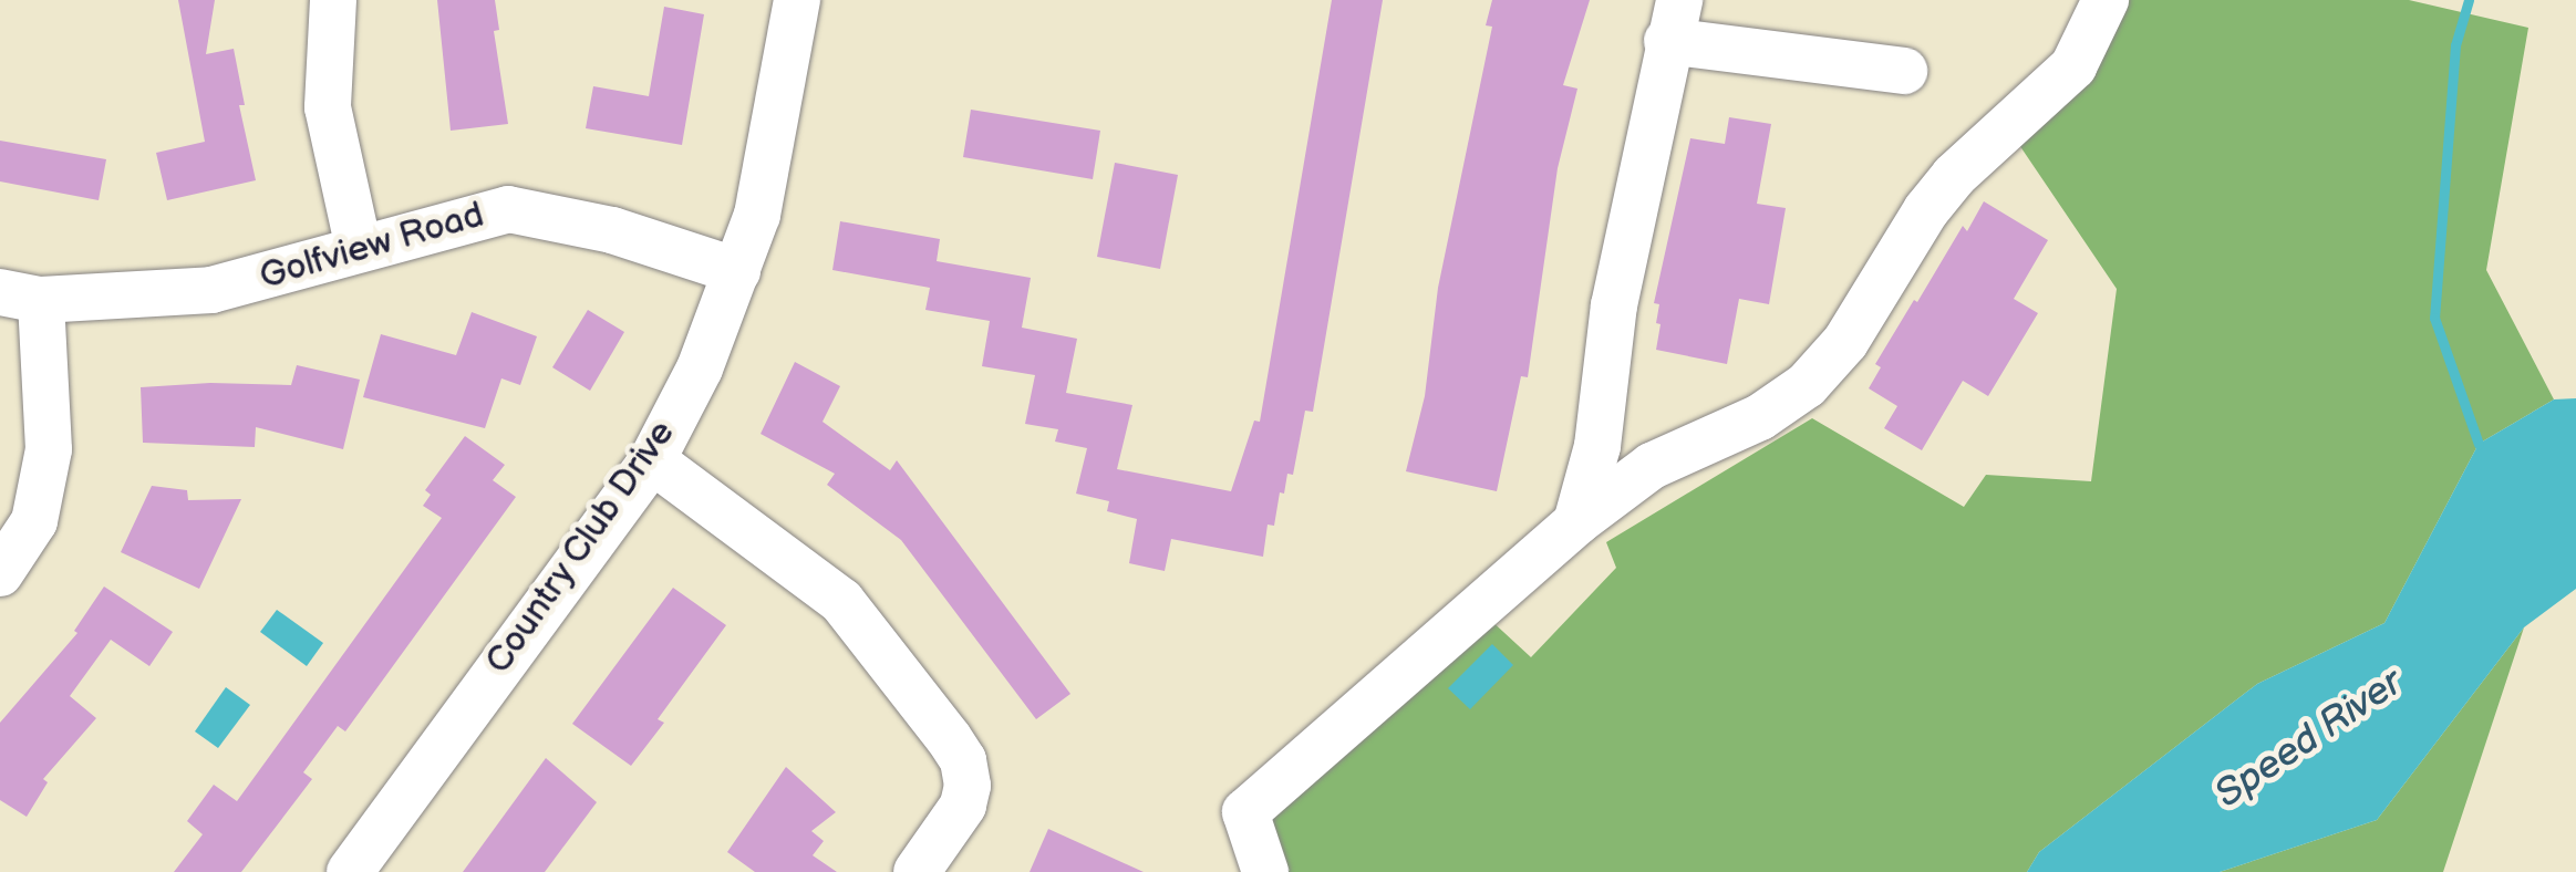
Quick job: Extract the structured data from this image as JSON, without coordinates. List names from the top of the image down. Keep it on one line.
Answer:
{"streets":{"street":["Golfview Road","Country Club Drive"]},"crossings":[["Golfview Road","Country Club Drive"]],"water":["Speed River"]}
